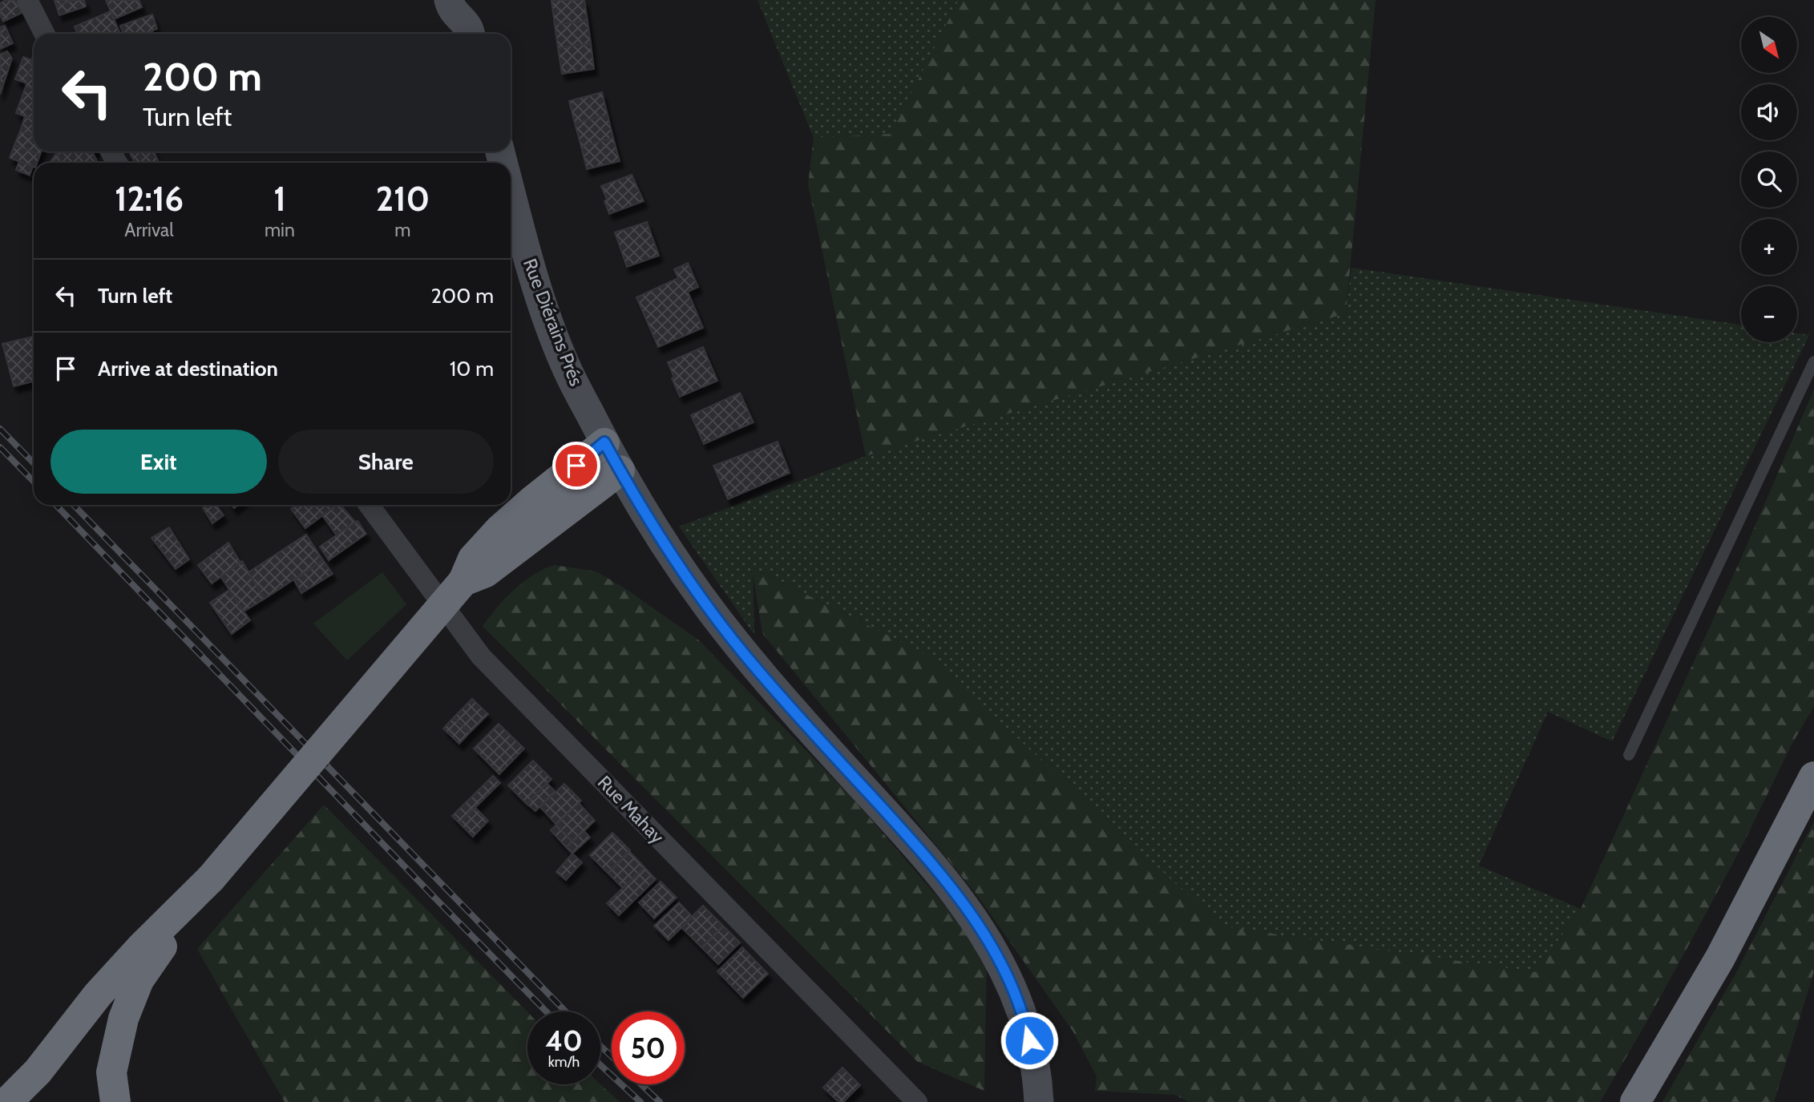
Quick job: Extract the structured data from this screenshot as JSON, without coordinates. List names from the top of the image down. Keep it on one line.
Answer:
{"streets":{"main road":["Rue Diérains Prés"],"street":["Rue Mahay"]},"north":"bottom right","page":{"map_buttons":["+","−"],"turn":["200 m","Turn left"],"eta":["12:16","Arrival","1","min","210","m"],"list":[{"name":"Turn left","value":"200 m"},{"name":"Arrive at destination","value":"10 m"}],"buttons":["Exit","Share"],"speed":"40 km/h","limit":"50"}}
